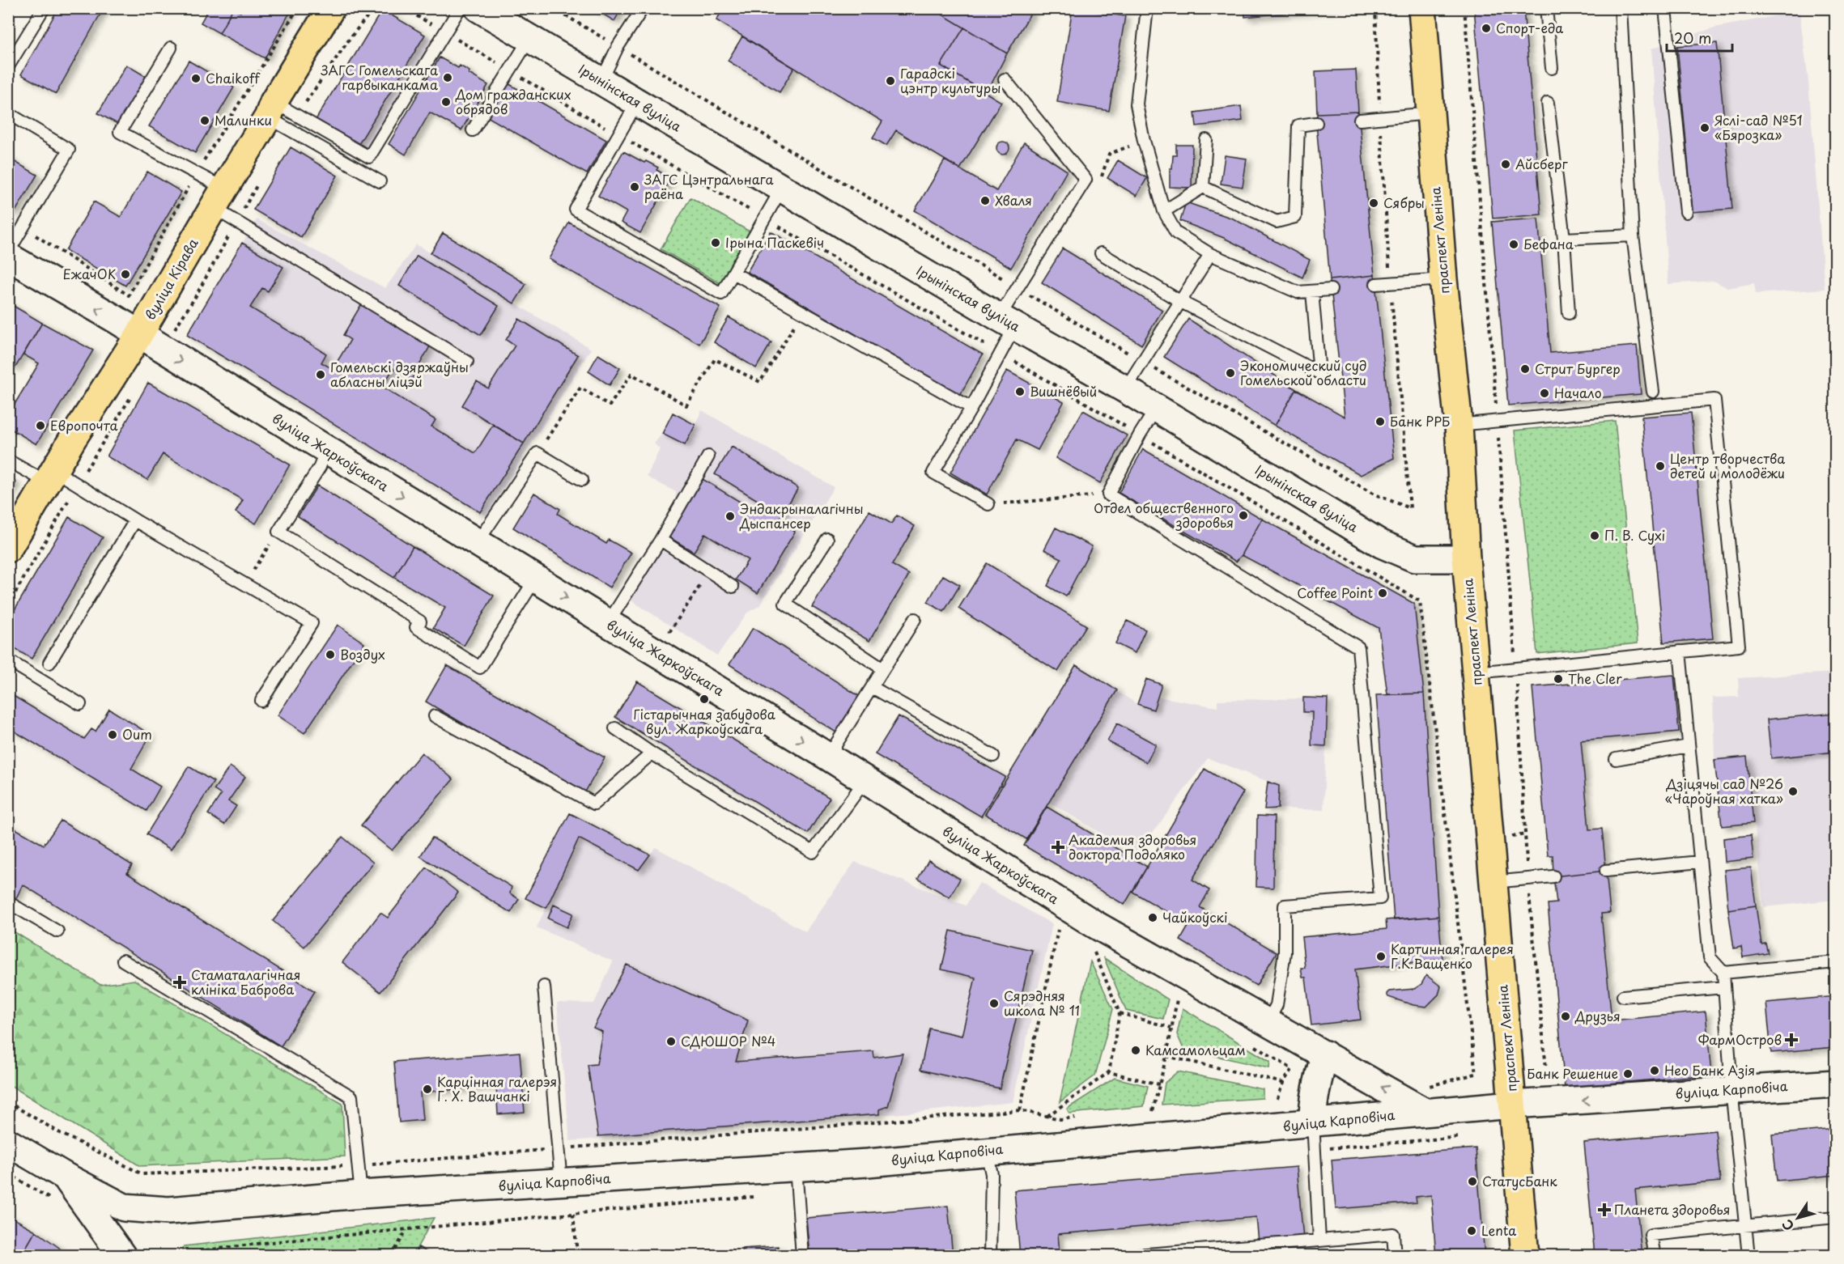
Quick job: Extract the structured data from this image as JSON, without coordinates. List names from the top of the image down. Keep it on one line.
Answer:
{"streets":{"main road":["праспект Леніна","вуліца Кірава"],"street":["Ірынінская вуліца","вуліца Жаркоўскага","вуліца Карповіча"]},"crossings":[["Ірынінская вуліца","праспект Леніна"],["праспект Леніна","вуліца Карповіча"],["вуліца Кірава","вуліца Жаркоўскага"],["вуліца Жаркоўскага","вуліца Карповіча"]],"places":{"other":["Спорт-еда","ЗАГС Гомельскага гарвыканкама","Chaikoff","Гарадскі цэнтр культуры","Дом гражданских обрядов","Малинки","Яслі-сад №51 «Бярозка»","Айсберг","ЗАГС Цэнтральнага раёна","Хваля","Сябры","Ірына Паскевіч","Бефана","ЕжачОК","Стрит Бургер","Экономический суд Гомельской области","Гомельскі дзяржаўны абласны ліцэй","Вишнёвый","Начало","Банк РРБ","Европочта","Центр творчества детей и молодёжи","Отдел общественного здоровья","Эндакрыналагічны Дыспансер","П. В. Сухі","Coffee Point","Воздух","The Cler","Гістарычная забудова вул. Жаркоўскага","Oum","Дзіцячы сад №26 «Чароўная хатка»","Чайкоўскі","Картинная галерея Г.К.Ващенко","Сярэдняя школа № 11","Друзья","СДЮШОР №4","Камсамольцам","Нео Банк Азія","Банк Решение","Карцінная галерэя Г. Х. Вашчанкі","СтатусБанк","Lenta"],"health":["Академия здоровья доктора Подоляко","Стаматалагічная клініка Баброва","ФармОстров","Планета здоровья"]},"scale_bar":"20 m","north":"bottom left"}
